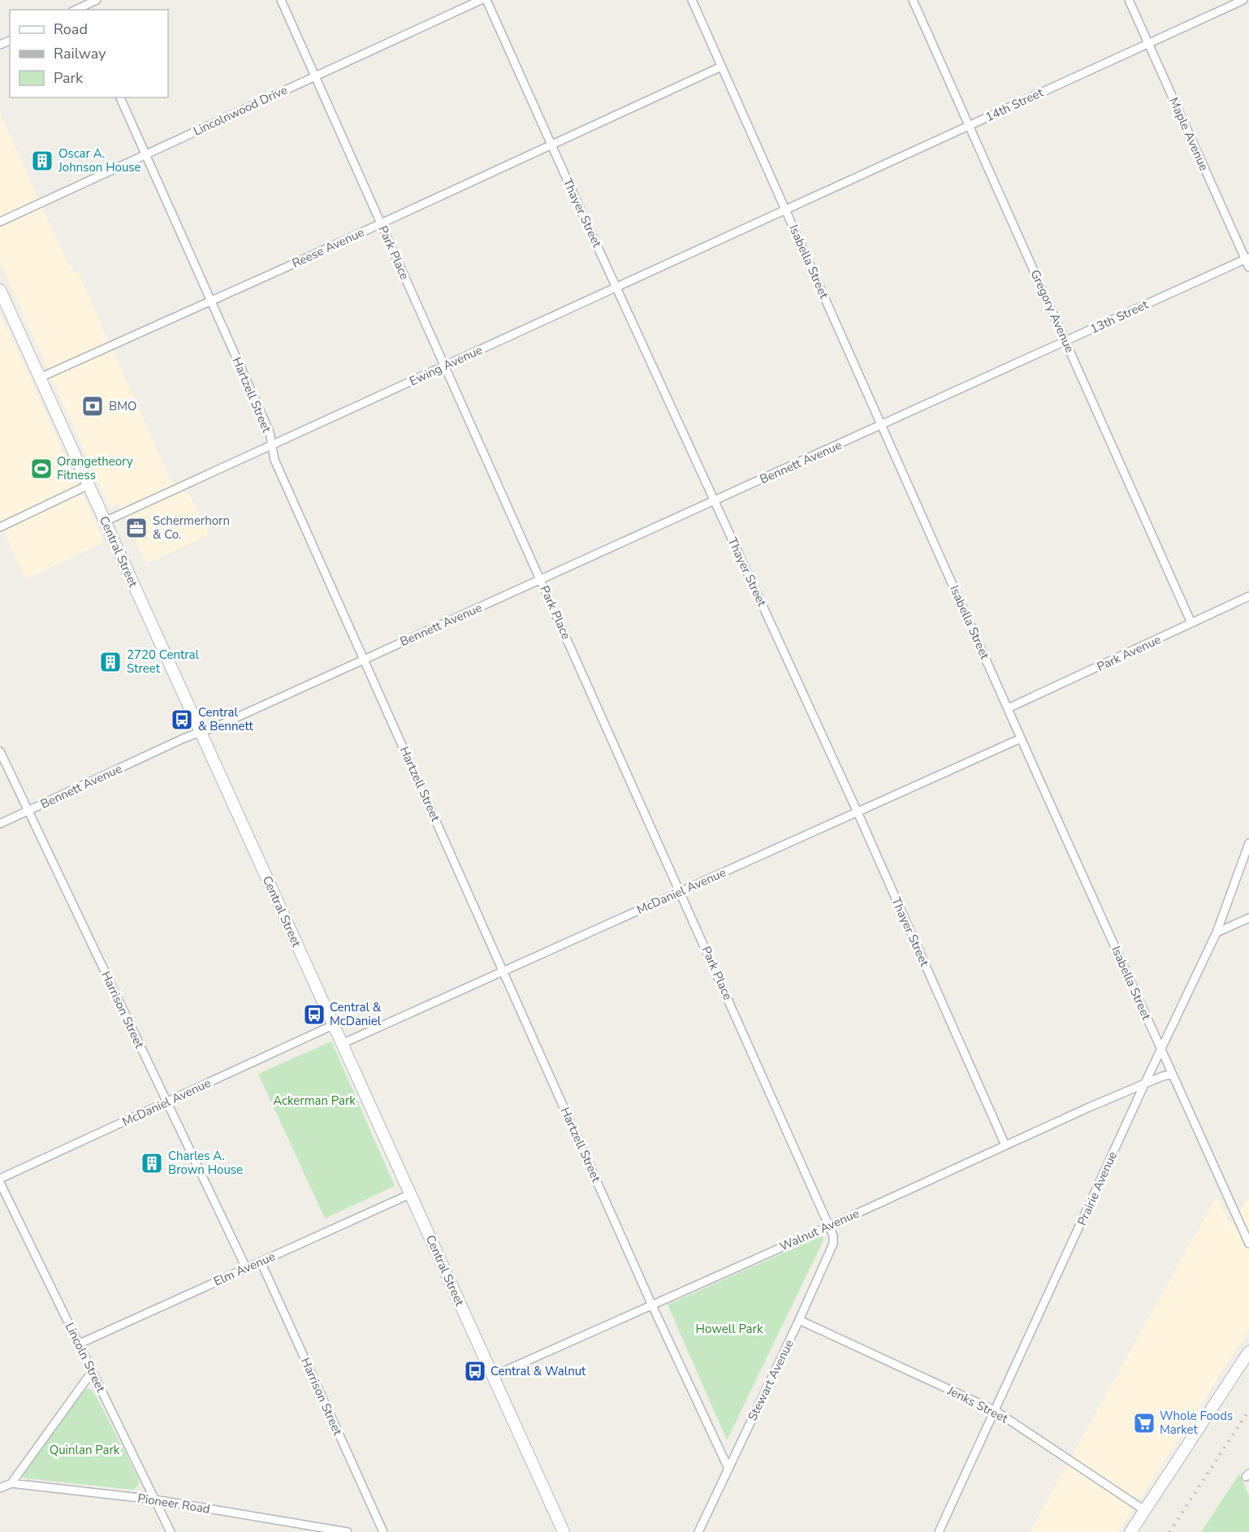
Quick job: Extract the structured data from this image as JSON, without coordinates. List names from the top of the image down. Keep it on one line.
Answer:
{"streets":{"main road":["Central Street"],"street":["14th Street","Lincolnwood Drive","Maple Avenue","Thayer Street","Reese Avenue","Park Place","Isabella Street","Gregory Avenue","13th Street","Ewing Avenue","Hartzell Street","Bennett Avenue","Park Avenue","McDaniel Avenue","Harrison Street","Prairie Avenue","Walnut Avenue","Elm Avenue","Lincoln Street","Stewart Avenue","Jenks Street","Pioneer Road"]},"crossings":[["14th Street","Maple Avenue"],["14th Street","Isabella Street"],["14th Street","Gregory Avenue"],["14th Street","Ewing Avenue"],["Lincolnwood Drive","Park Place"],["Lincolnwood Drive","Hartzell Street"],["Maple Avenue","13th Street"],["Thayer Street","Reese Avenue"],["Thayer Street","Ewing Avenue"],["Thayer Street","Bennett Avenue"],["Thayer Street","McDaniel Avenue"],["Thayer Street","Walnut Avenue"],["Reese Avenue","Park Place"],["Reese Avenue","Isabella Street"],["Reese Avenue","Hartzell Street"],["Reese Avenue","Central Street"],["Park Place","Ewing Avenue"],["Park Place","Bennett Avenue"],["Park Place","McDaniel Avenue"],["Park Place","Walnut Avenue"],["Park Place","Stewart Avenue"],["Isabella Street","13th Street"],["Isabella Street","Ewing Avenue"],["Isabella Street","Bennett Avenue"],["Isabella Street","Park Avenue"],["Isabella Street","McDaniel Avenue"],["Isabella Street","Prairie Avenue"],["Isabella Street","Walnut Avenue"],["Gregory Avenue","13th Street"],["Gregory Avenue","Park Avenue"],["13th Street","Bennett Avenue"],["Ewing Avenue","Hartzell Street"],["Ewing Avenue","Central Street"],["Hartzell Street","Bennett Avenue"],["Hartzell Street","McDaniel Avenue"],["Hartzell Street","Walnut Avenue"],["Hartzell Street","Stewart Avenue"],["Bennett Avenue","Central Street"],["Bennett Avenue","Harrison Street"],["Central Street","McDaniel Avenue"],["Central Street","Walnut Avenue"],["Central Street","Elm Avenue"],["McDaniel Avenue","Harrison Street"],["Harrison Street","Elm Avenue"],["Prairie Avenue","Walnut Avenue"],["Prairie Avenue","Jenks Street"],["Walnut Avenue","Stewart Avenue"],["Elm Avenue","Lincoln Street"],["Lincoln Street","Pioneer Road"],["Stewart Avenue","Jenks Street"]],"parks":["Ackerman Park","Howell Park","Quinlan Park"],"places":{"building":["Oscar A. Johnson House","2720 Central Street","Charles A. Brown House"],"bank":["BMO"],"sports":["Orangetheory Fitness"],"office":["Schermerhorn & Co."],"bus stop":["Central & Bennett","Central & McDaniel","Central & Walnut"],"supermarket":["Whole Foods Market"]},"legend":["Road","Railway","Park"]}
